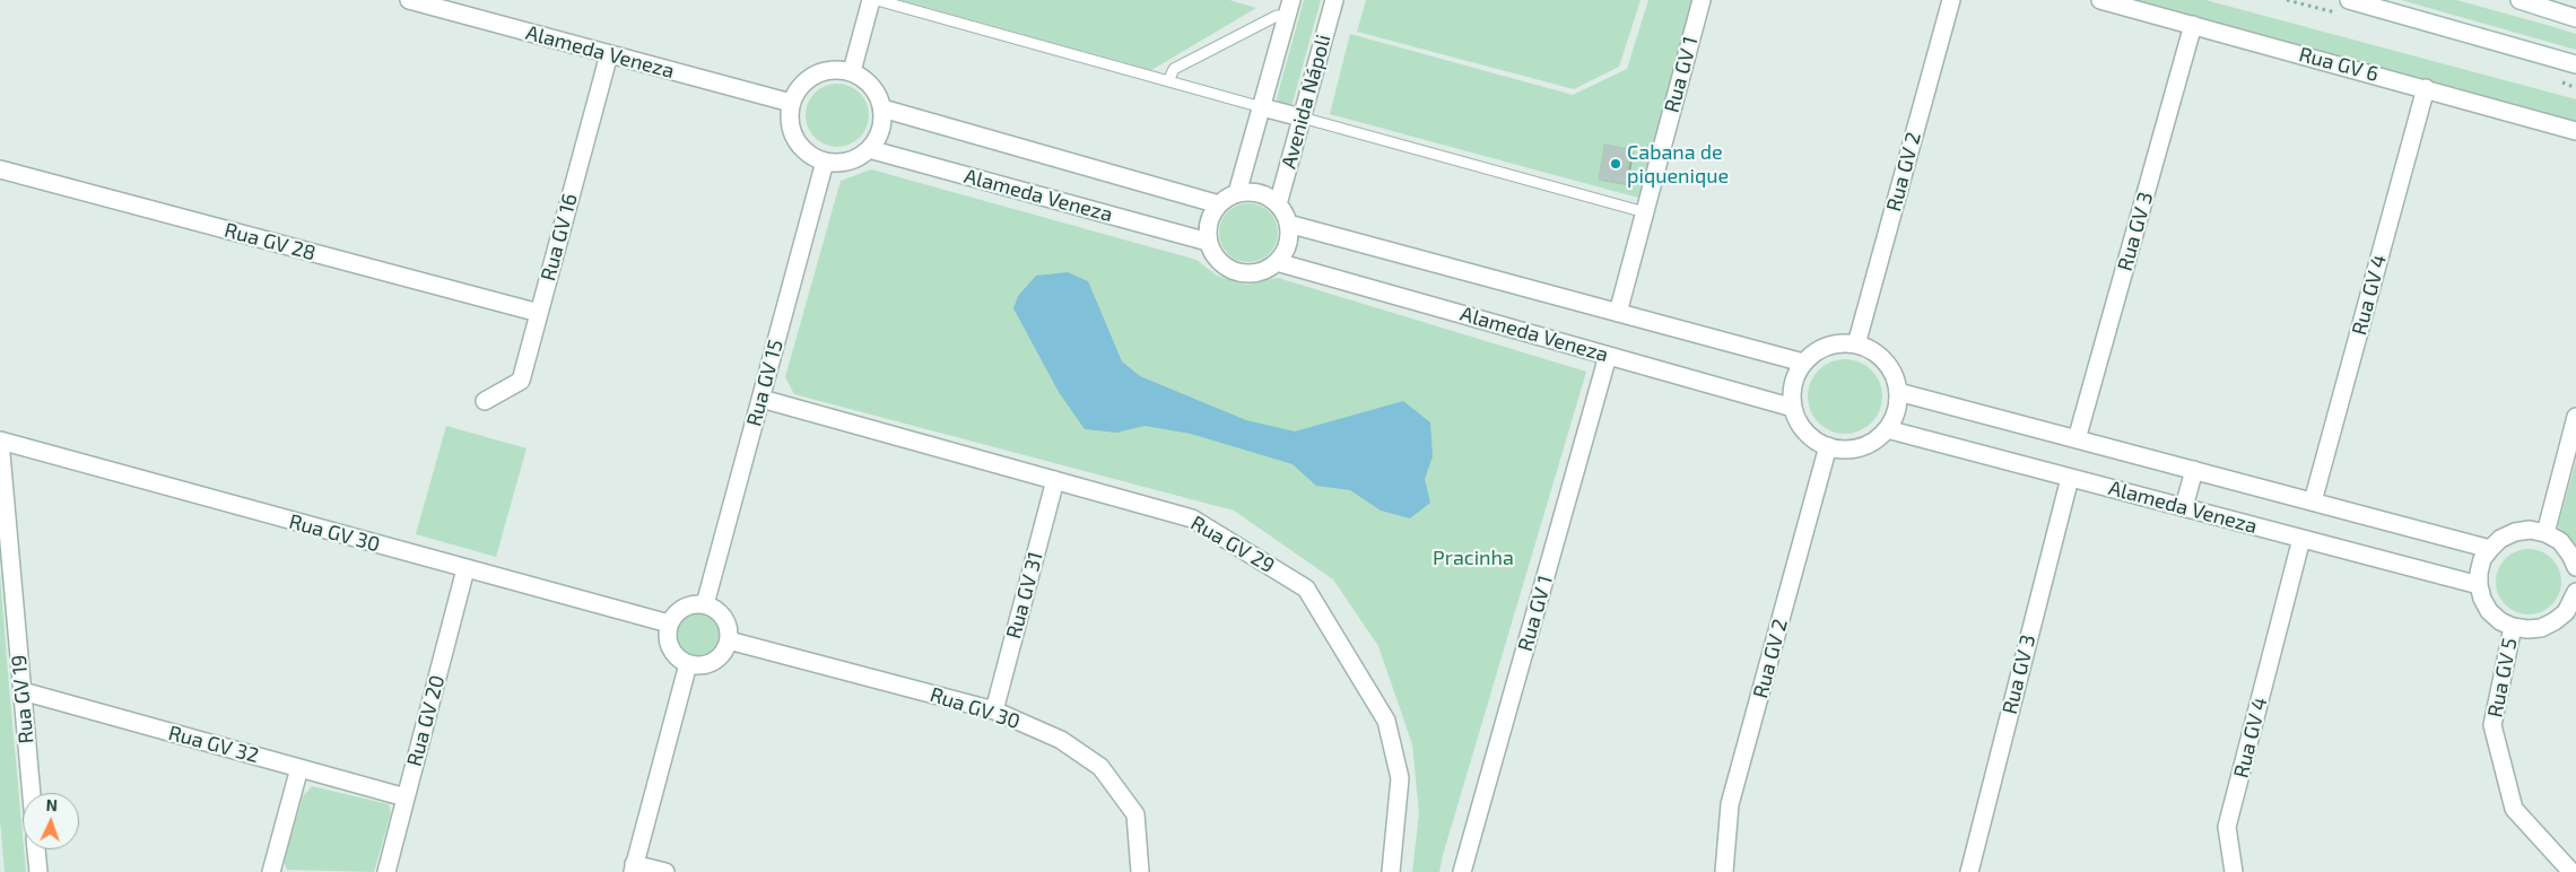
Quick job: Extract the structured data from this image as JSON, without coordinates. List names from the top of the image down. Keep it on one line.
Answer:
{"streets":{"street":["Alameda Veneza","Rua GV 6","Rua GV 1","Avenida Nápoli","Rua GV 2","Rua GV 3","Rua GV 16","Rua GV 28","Rua GV 4","Rua GV 15","Rua GV 30","Rua GV 29","Rua GV 31","Rua GV 5","Rua GV 19","Rua GV 20","Rua GV 32"]},"crossings":[["Alameda Veneza","Rua GV 1"],["Alameda Veneza","Avenida Nápoli"],["Alameda Veneza","Rua GV 2"],["Alameda Veneza","Rua GV 3"],["Alameda Veneza","Rua GV 16"],["Alameda Veneza","Rua GV 4"],["Alameda Veneza","Rua GV 15"],["Rua GV 6","Rua GV 3"],["Rua GV 6","Rua GV 4"],["Rua GV 16","Rua GV 28"],["Rua GV 15","Rua GV 30"],["Rua GV 15","Rua GV 29"],["Rua GV 30","Rua GV 31"],["Rua GV 30","Rua GV 19"],["Rua GV 30","Rua GV 20"],["Rua GV 29","Rua GV 31"],["Rua GV 19","Rua GV 32"],["Rua GV 20","Rua GV 32"]],"parks":["Pracinha"],"places":["Cabana de piquenique"],"north":"top"}
